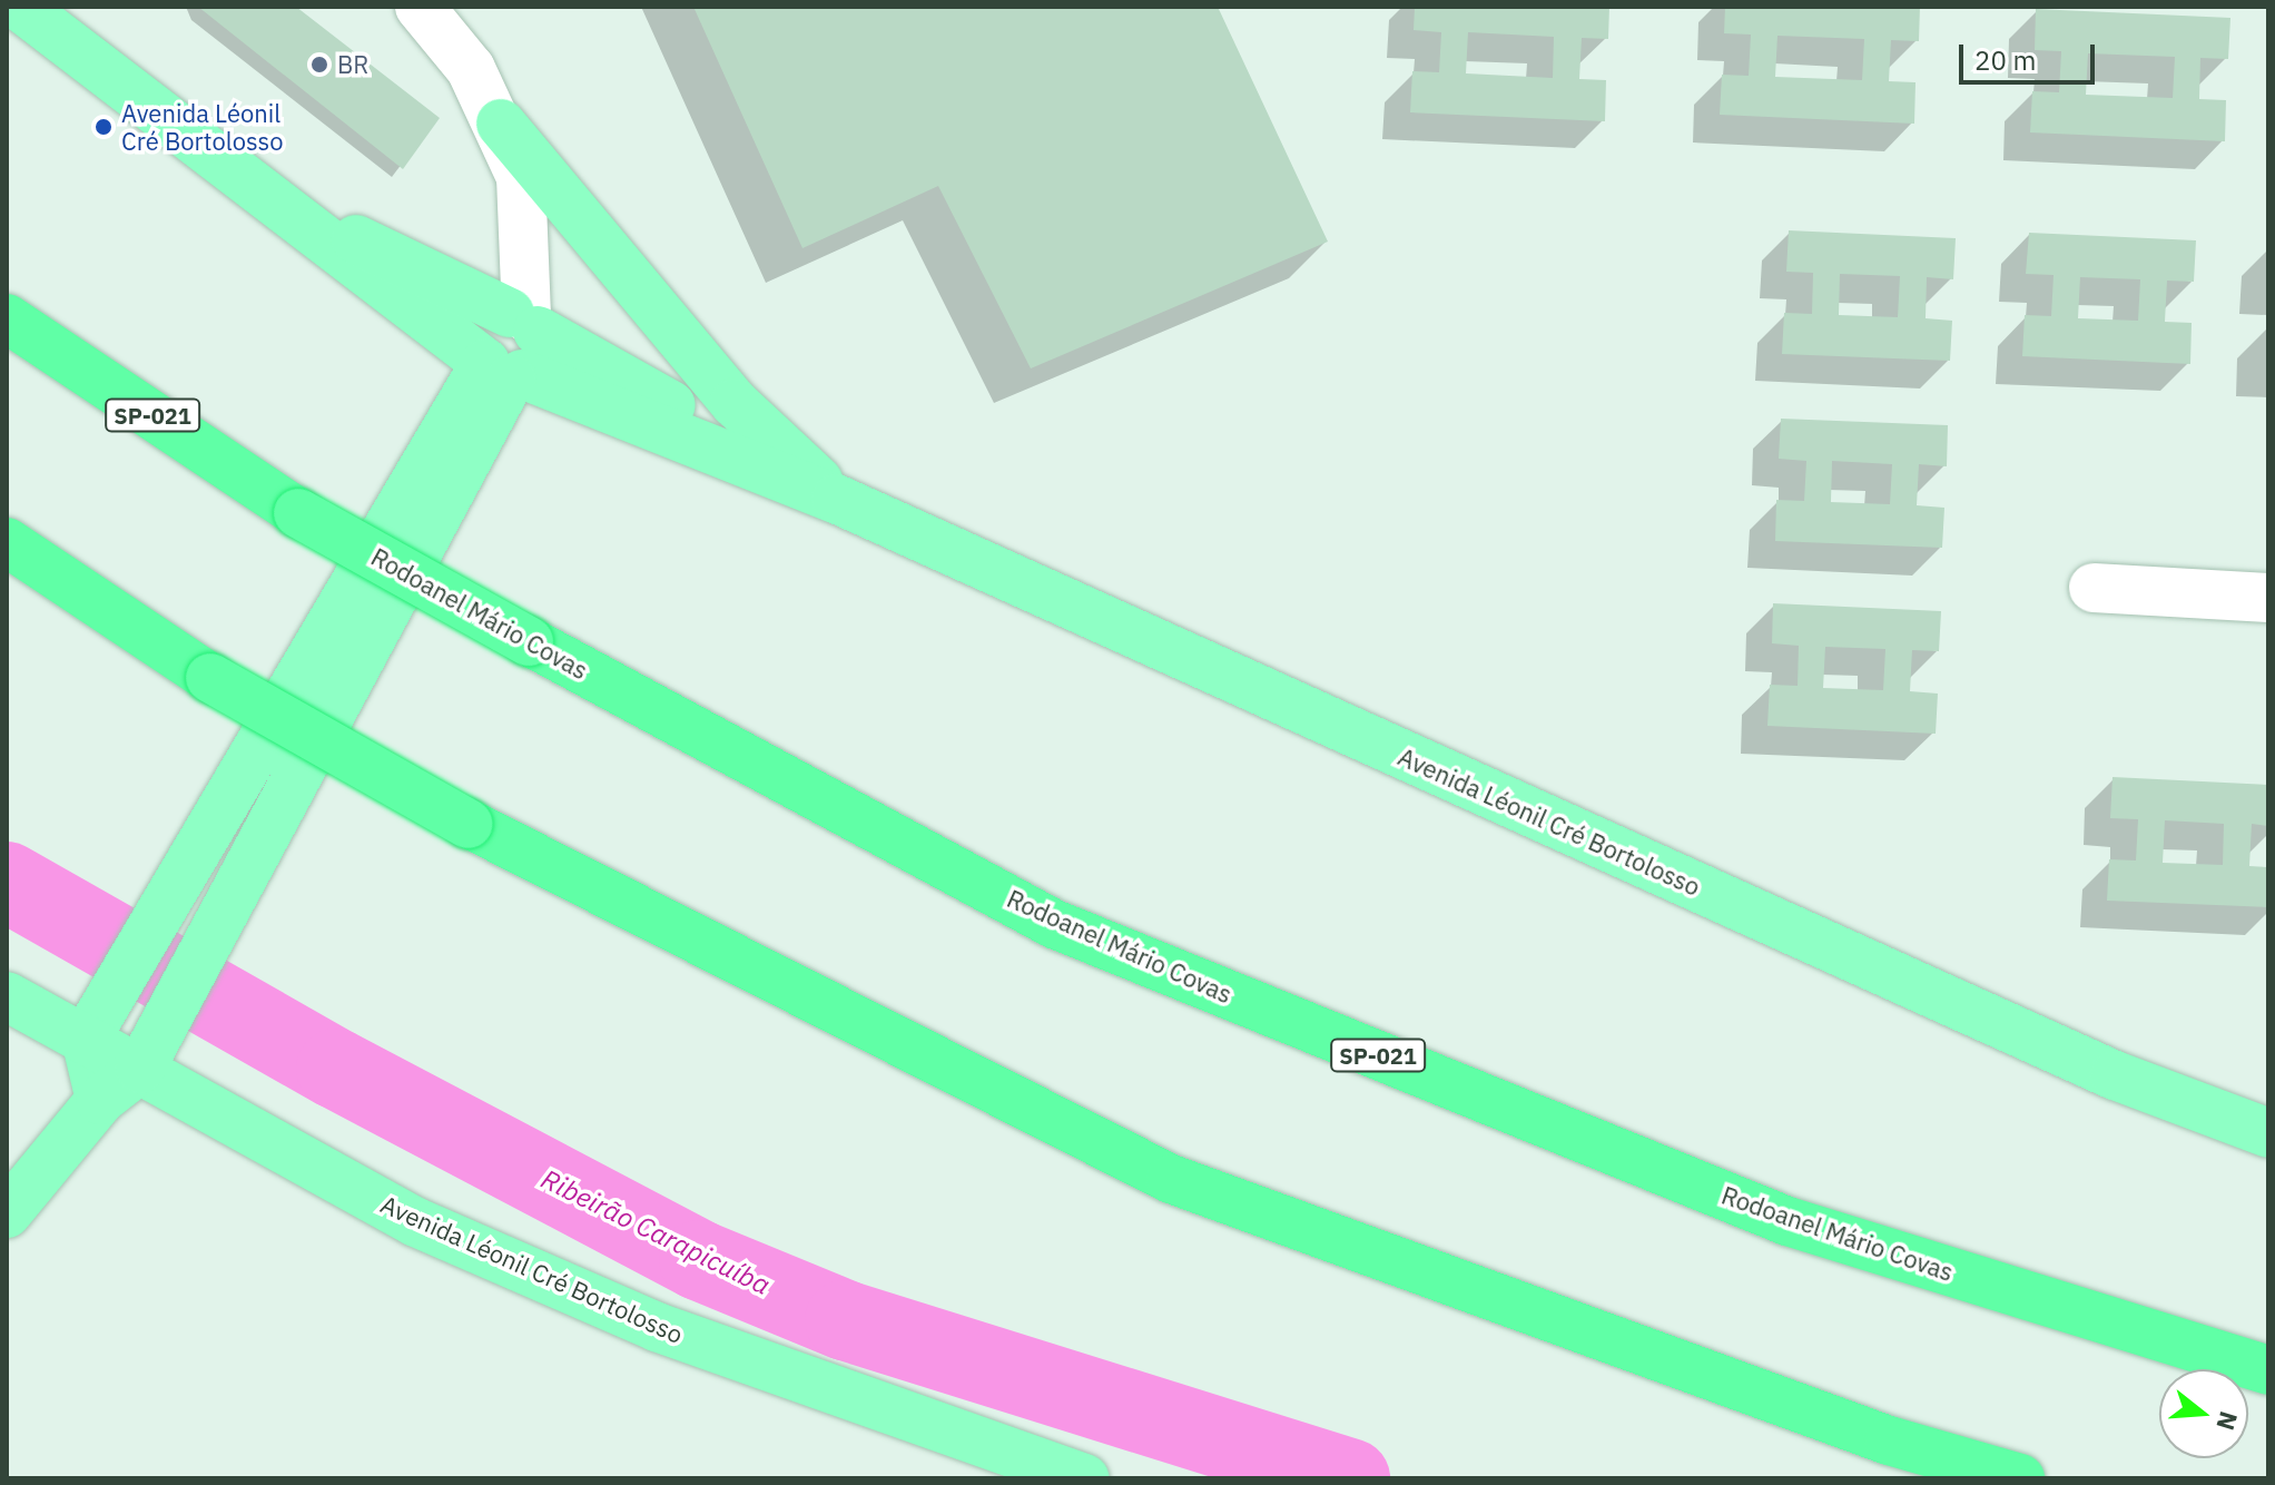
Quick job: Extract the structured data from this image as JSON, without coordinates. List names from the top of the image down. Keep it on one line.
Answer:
{"streets":{"highway":["SP-021","Rodoanel Mário Covas"],"main road":["Avenida Léonil Cré Bortolosso"]},"water":["Ribeirão Carapicuíba"],"places":["BR","Avenida Léonil Cré Bortolosso"],"scale_bar":"20 m","north":"right"}
